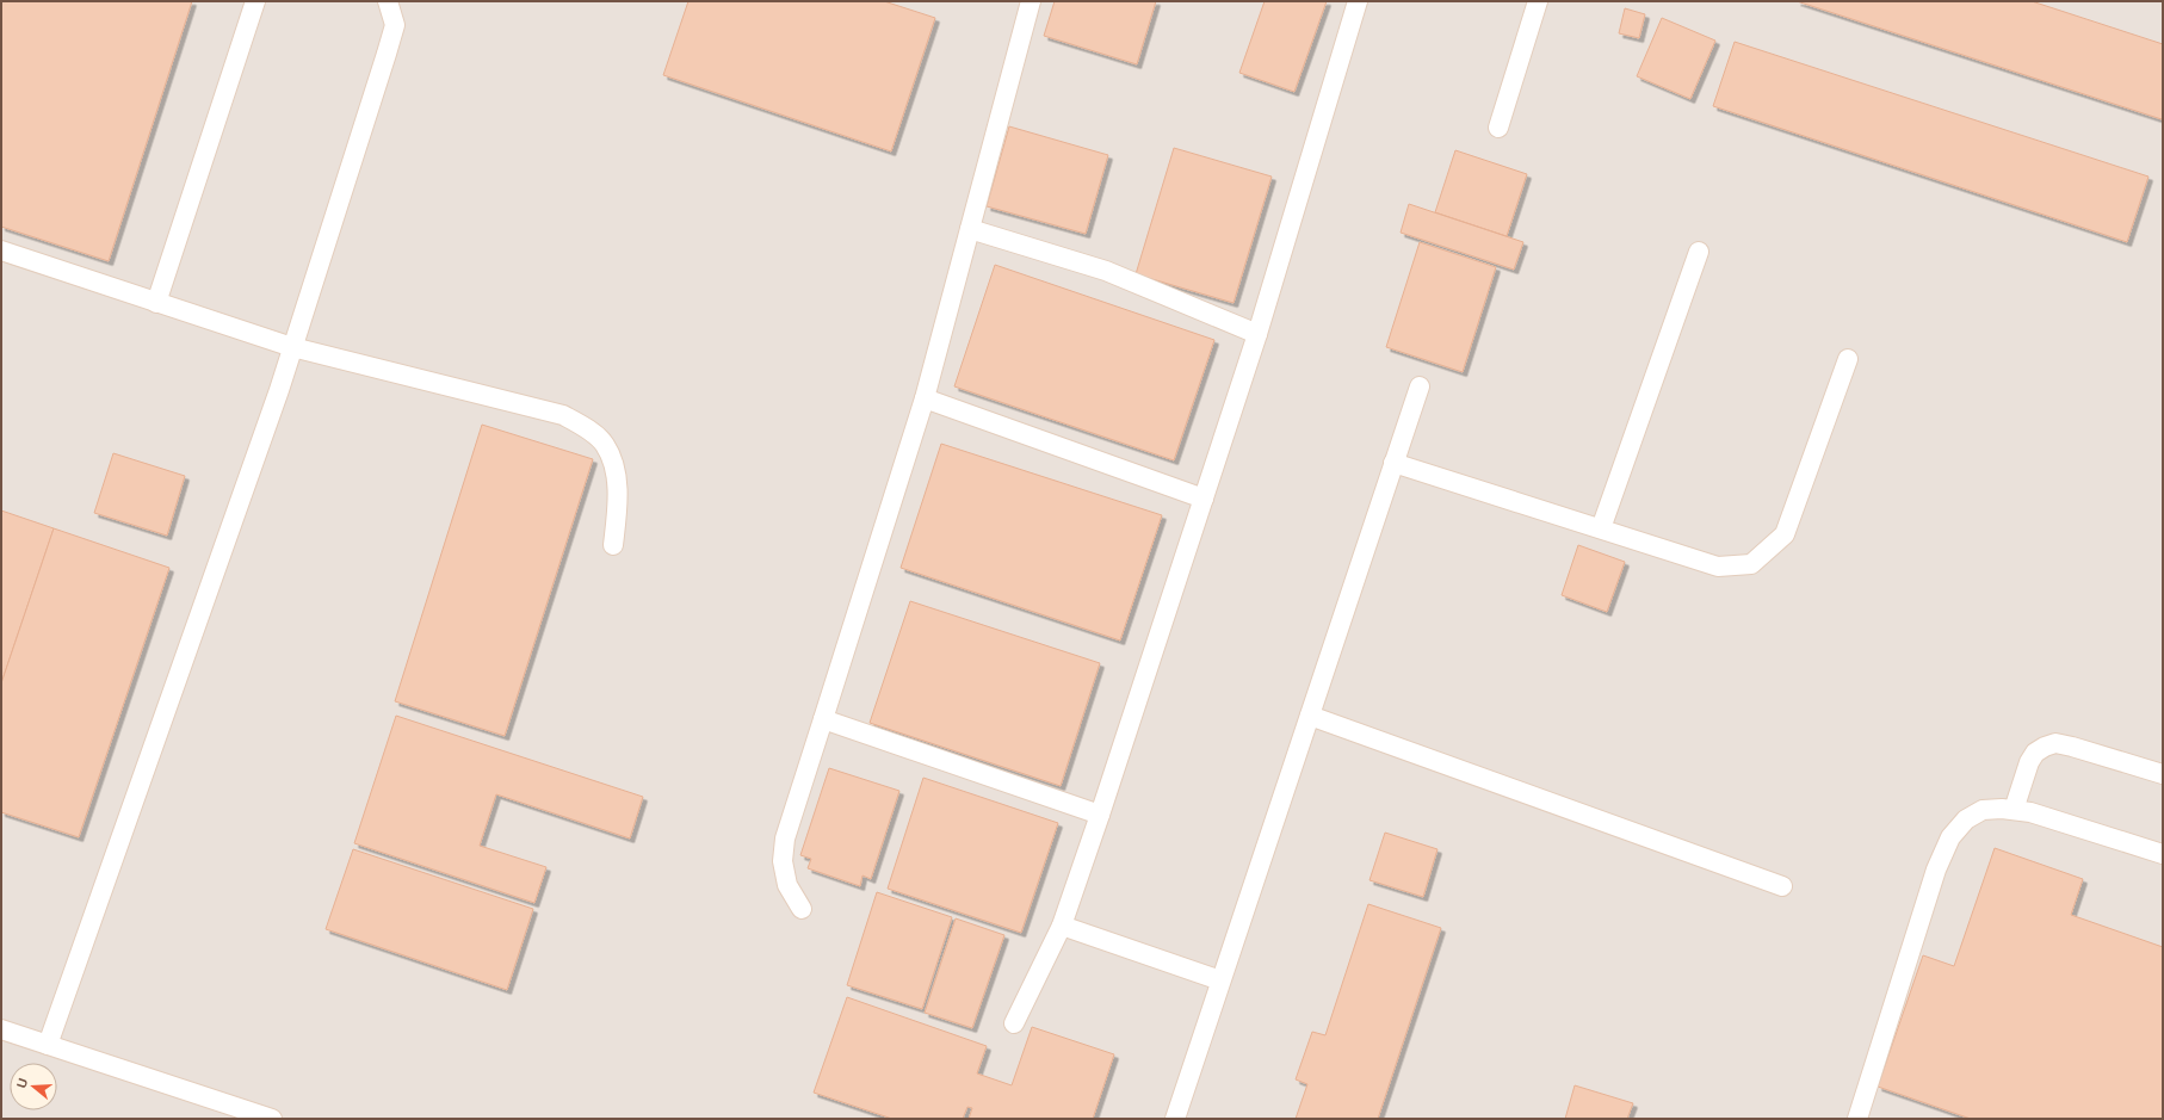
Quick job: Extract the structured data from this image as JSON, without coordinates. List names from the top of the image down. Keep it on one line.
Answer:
{"north":"left"}
